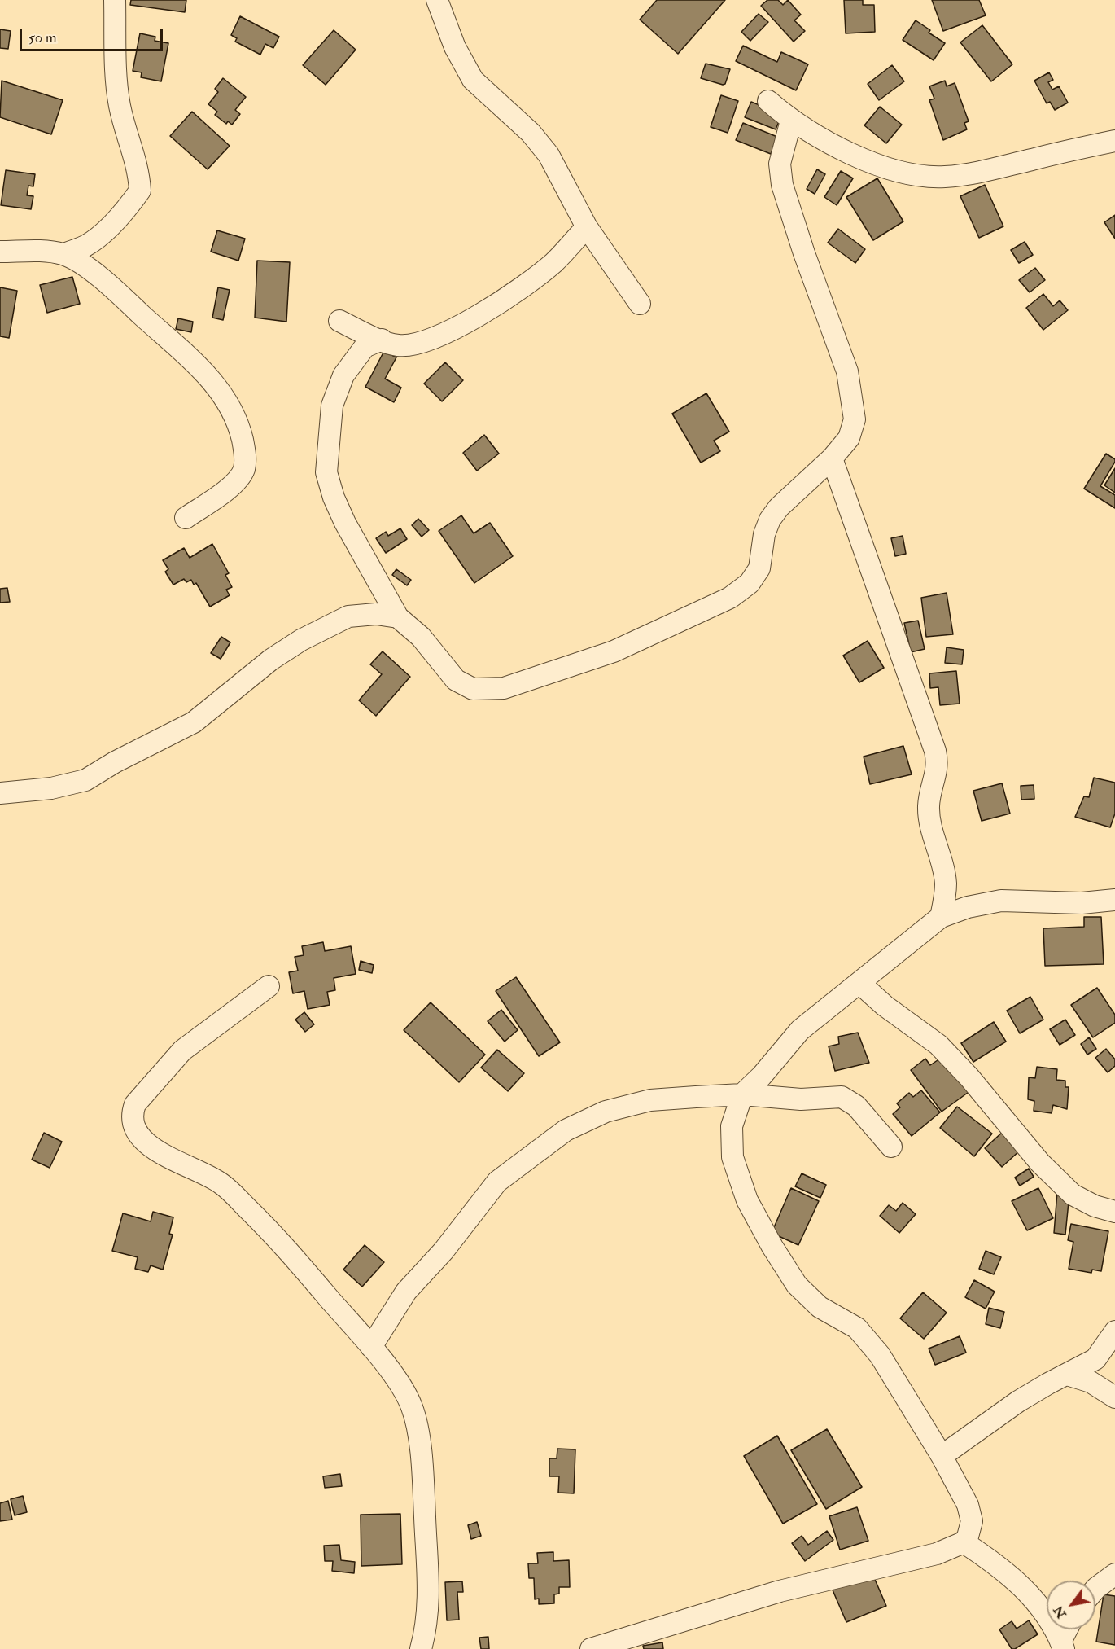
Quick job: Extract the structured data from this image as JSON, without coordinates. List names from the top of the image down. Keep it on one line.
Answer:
{"scale_bar":"50 m","north":"bottom left"}
